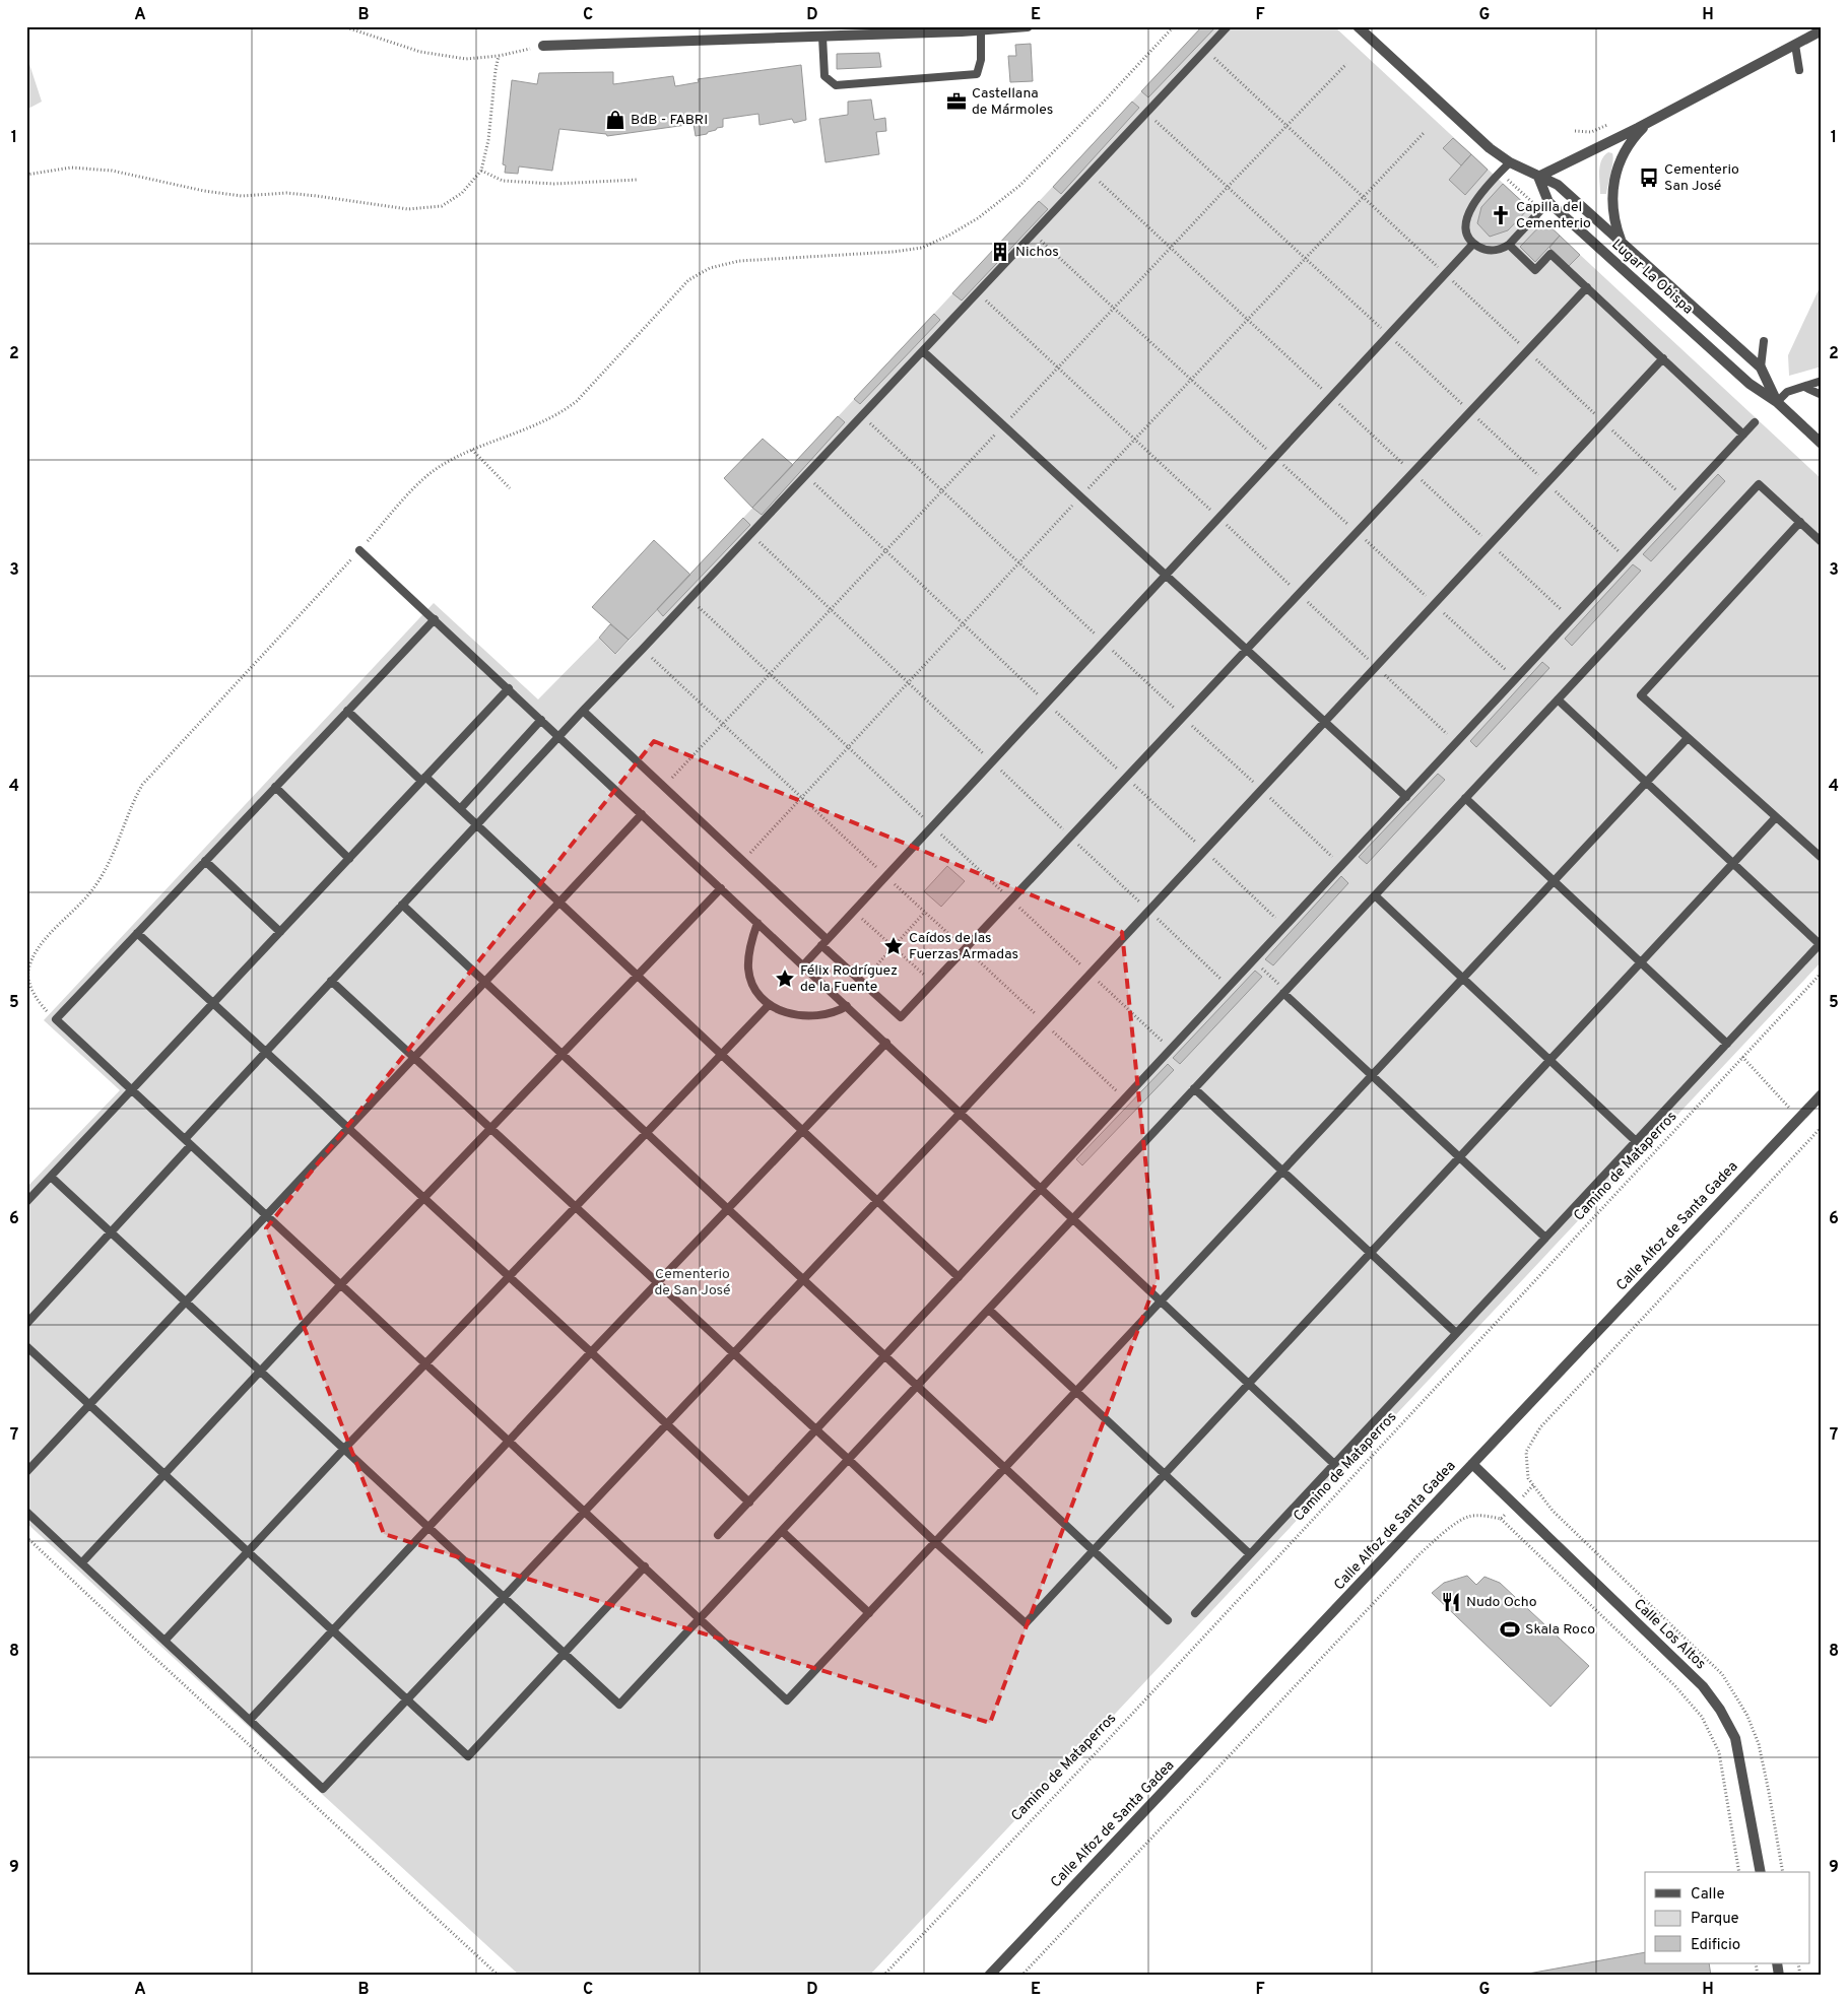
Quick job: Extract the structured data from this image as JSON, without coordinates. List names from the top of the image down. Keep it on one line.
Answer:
{"streets":{"street":["Lugar La Obispa","Calle Alfoz de Santa Gadea","Calle Los Altos"],"path":["Camino de Mataperros"]},"crossings":[["Calle Alfoz de Santa Gadea","Calle Los Altos"]],"parks":["Cementerio de San José"],"places":{"office":["Castellana de Mármoles"],"shop":["BdB - FABRI"],"bus stop":["Cementerio San José"],"church":["Capilla del Cementerio"],"building":["Nichos"],"place":["Caídos de las Fuerzas Armadas","Félix Rodríguez de la Fuente"],"restaurant":["Nudo Ocho"],"sports":["Skala Roco"]},"legend":["Calle","Parque","Edificio"],"grid":{"columns":["A","B","C","D","E","F","G","H"],"rows":["1","2","3","4","5","6","7","8","9"]}}
